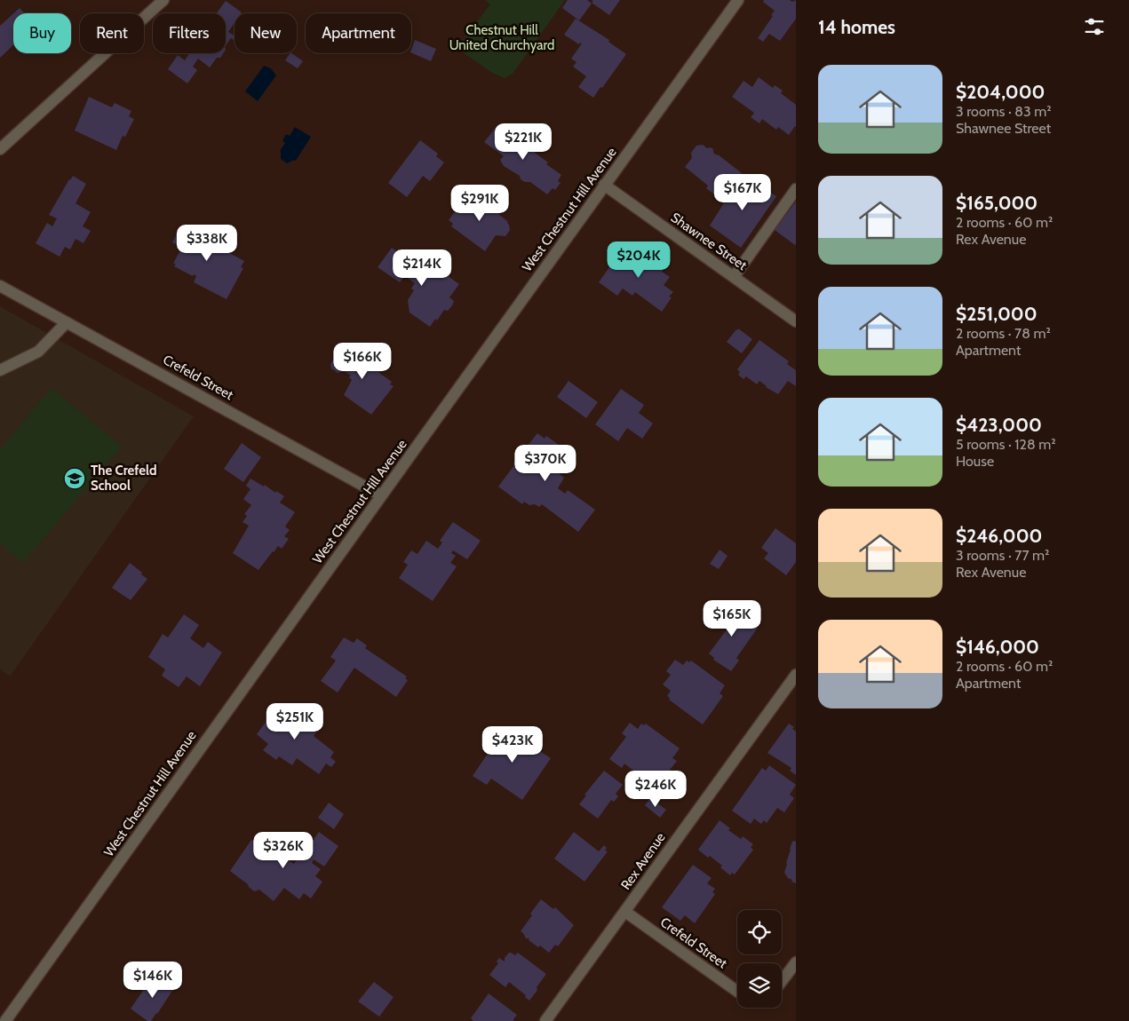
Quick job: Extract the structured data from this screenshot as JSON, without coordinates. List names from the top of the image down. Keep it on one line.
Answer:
{"streets":{"street":["West Chestnut Hill Avenue","Shawnee Street","Crefeld Street","Rex Avenue"]},"crossings":[["West Chestnut Hill Avenue","Shawnee Street"],["West Chestnut Hill Avenue","Crefeld Street"],["Crefeld Street","Rex Avenue"]],"parks":["Chestnut Hill United Churchyard"],"places":{"school or university":["The Crefeld School"]},"page":{"heading":"14 homes","chip":["Buy","Rent","Filters","New","Apartment"],"list":[{"name":"$204,000","note":"3 rooms · 83 m² · Shawnee Street"},{"name":"$165,000","note":"2 rooms · 60 m² · Rex Avenue"},{"name":"$251,000","note":"2 rooms · 78 m² · Apartment"},{"name":"$423,000","note":"5 rooms · 128 m² · House"},{"name":"$246,000","note":"3 rooms · 77 m² · Rex Avenue"},{"name":"$146,000","note":"2 rooms · 60 m² · Apartment"}],"price":["$221K","$167K","$291K","$338K","$204K","$214K","$166K","$370K","$165K","$251K","$423K","$246K","$326K","$146K"]}}
